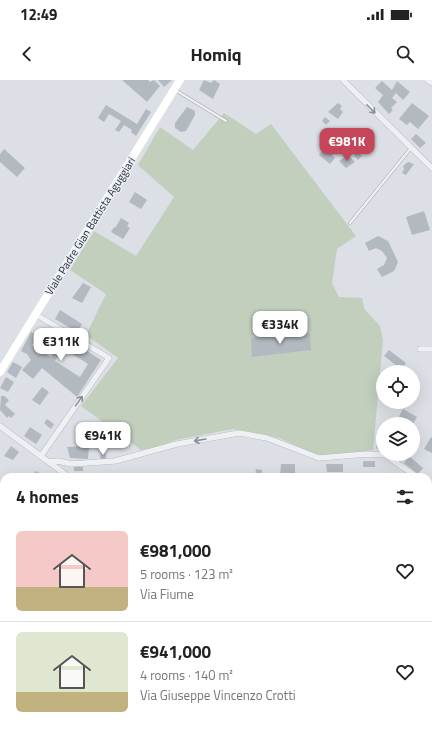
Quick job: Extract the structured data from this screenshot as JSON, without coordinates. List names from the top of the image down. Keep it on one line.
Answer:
{"streets":{"main road":["Viale Padre Gian Battista Aguggiari"]},"page":{"status":"12:49","header":"Homiq","price":["€981K","€334K","€311K","€941K"],"heading":"4 homes","list":[{"name":"€981,000","note":"5 rooms · 123 m² · Via Fiume"},{"name":"€941,000","note":"4 rooms · 140 m² · Via Giuseppe Vincenzo Crotti"}]}}
